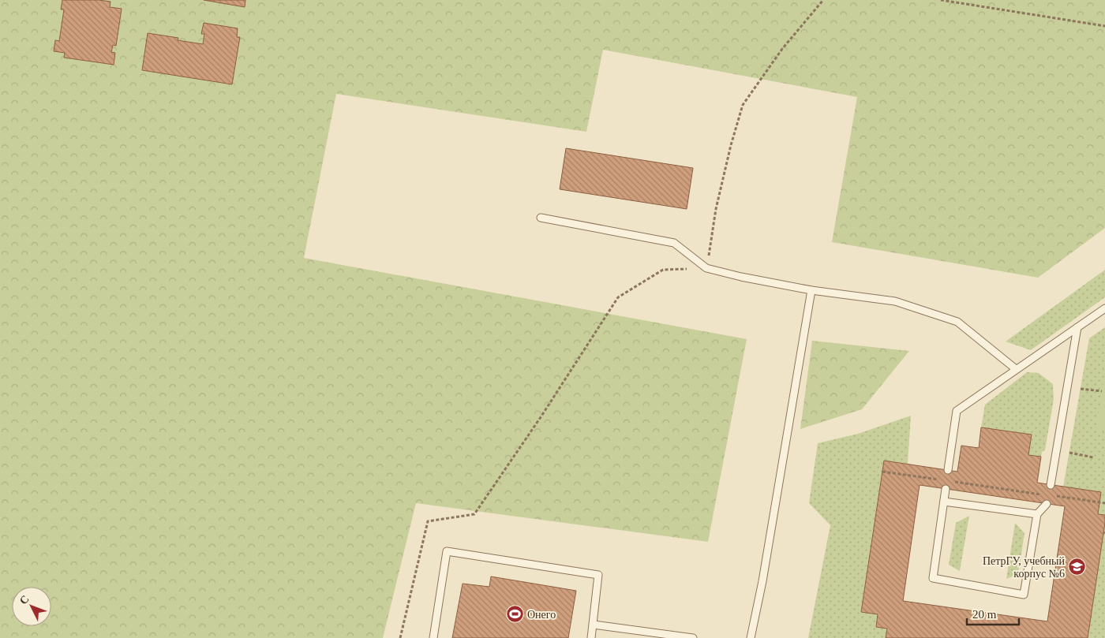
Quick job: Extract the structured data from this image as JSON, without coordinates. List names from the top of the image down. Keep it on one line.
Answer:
{"places":{"school or university":["ПетрГУ, учебный корпус №6"],"sports":["Онего"]},"scale_bar":"20 m","north":"top left"}
